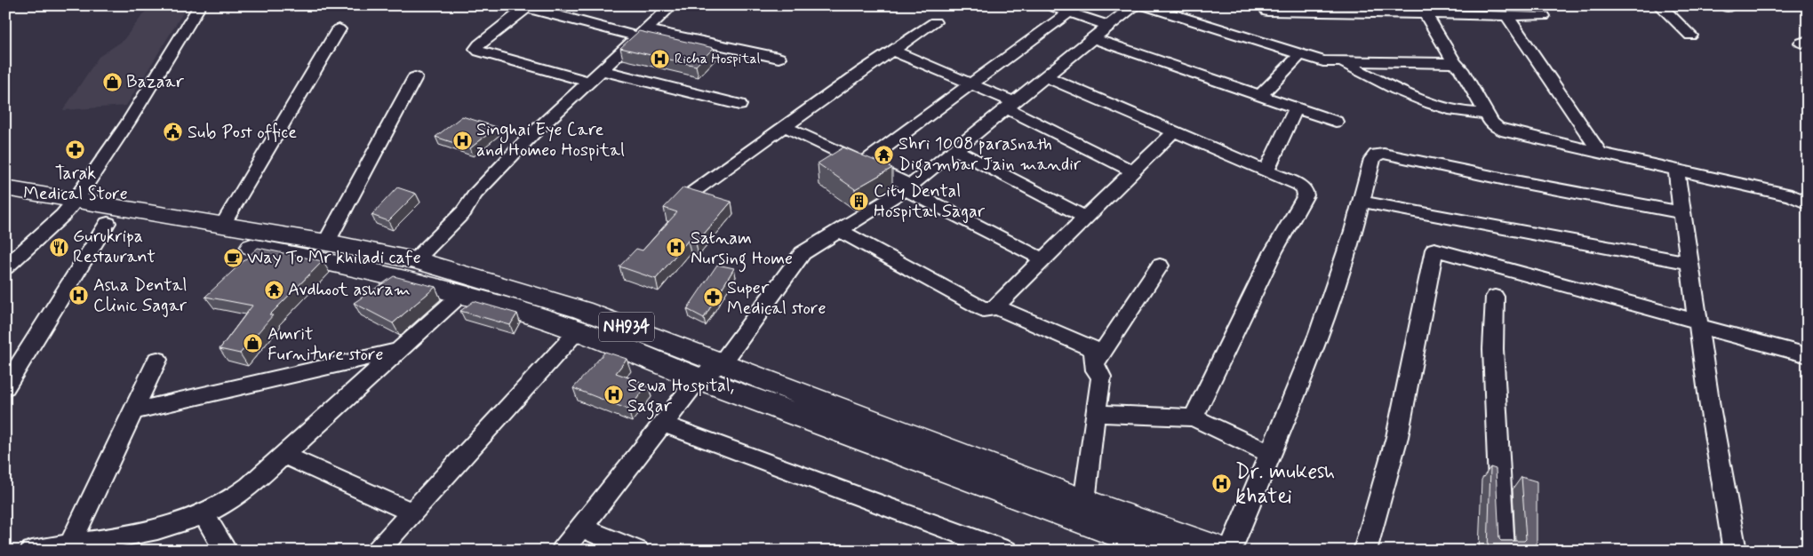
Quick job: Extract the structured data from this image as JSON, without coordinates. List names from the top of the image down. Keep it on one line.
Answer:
{"streets":{"highway":["NH934"]},"places":{"hospital":["Richa Hospital","Singhai Eye Care and Homeo Hospital","Satnam Nursing Home","Asha Dental Clinic Sagar","Sewa Hospital, Sagar","Dr. mukesh khatei"],"shop":["Bazaar","Amrit Furniture store"],"public building":["Sub Post office"],"pharmacy":["Tarak Medical Store","Super Medical store"],"temple":["Shri 1008 parasnath Digambar Jain mandir","Avdhoot ashram"],"building":["City Dental Hospital Sagar"],"restaurant":["Gurukripa Restaurant"],"cafe":["Way To Mr khiladi cafe"]}}
